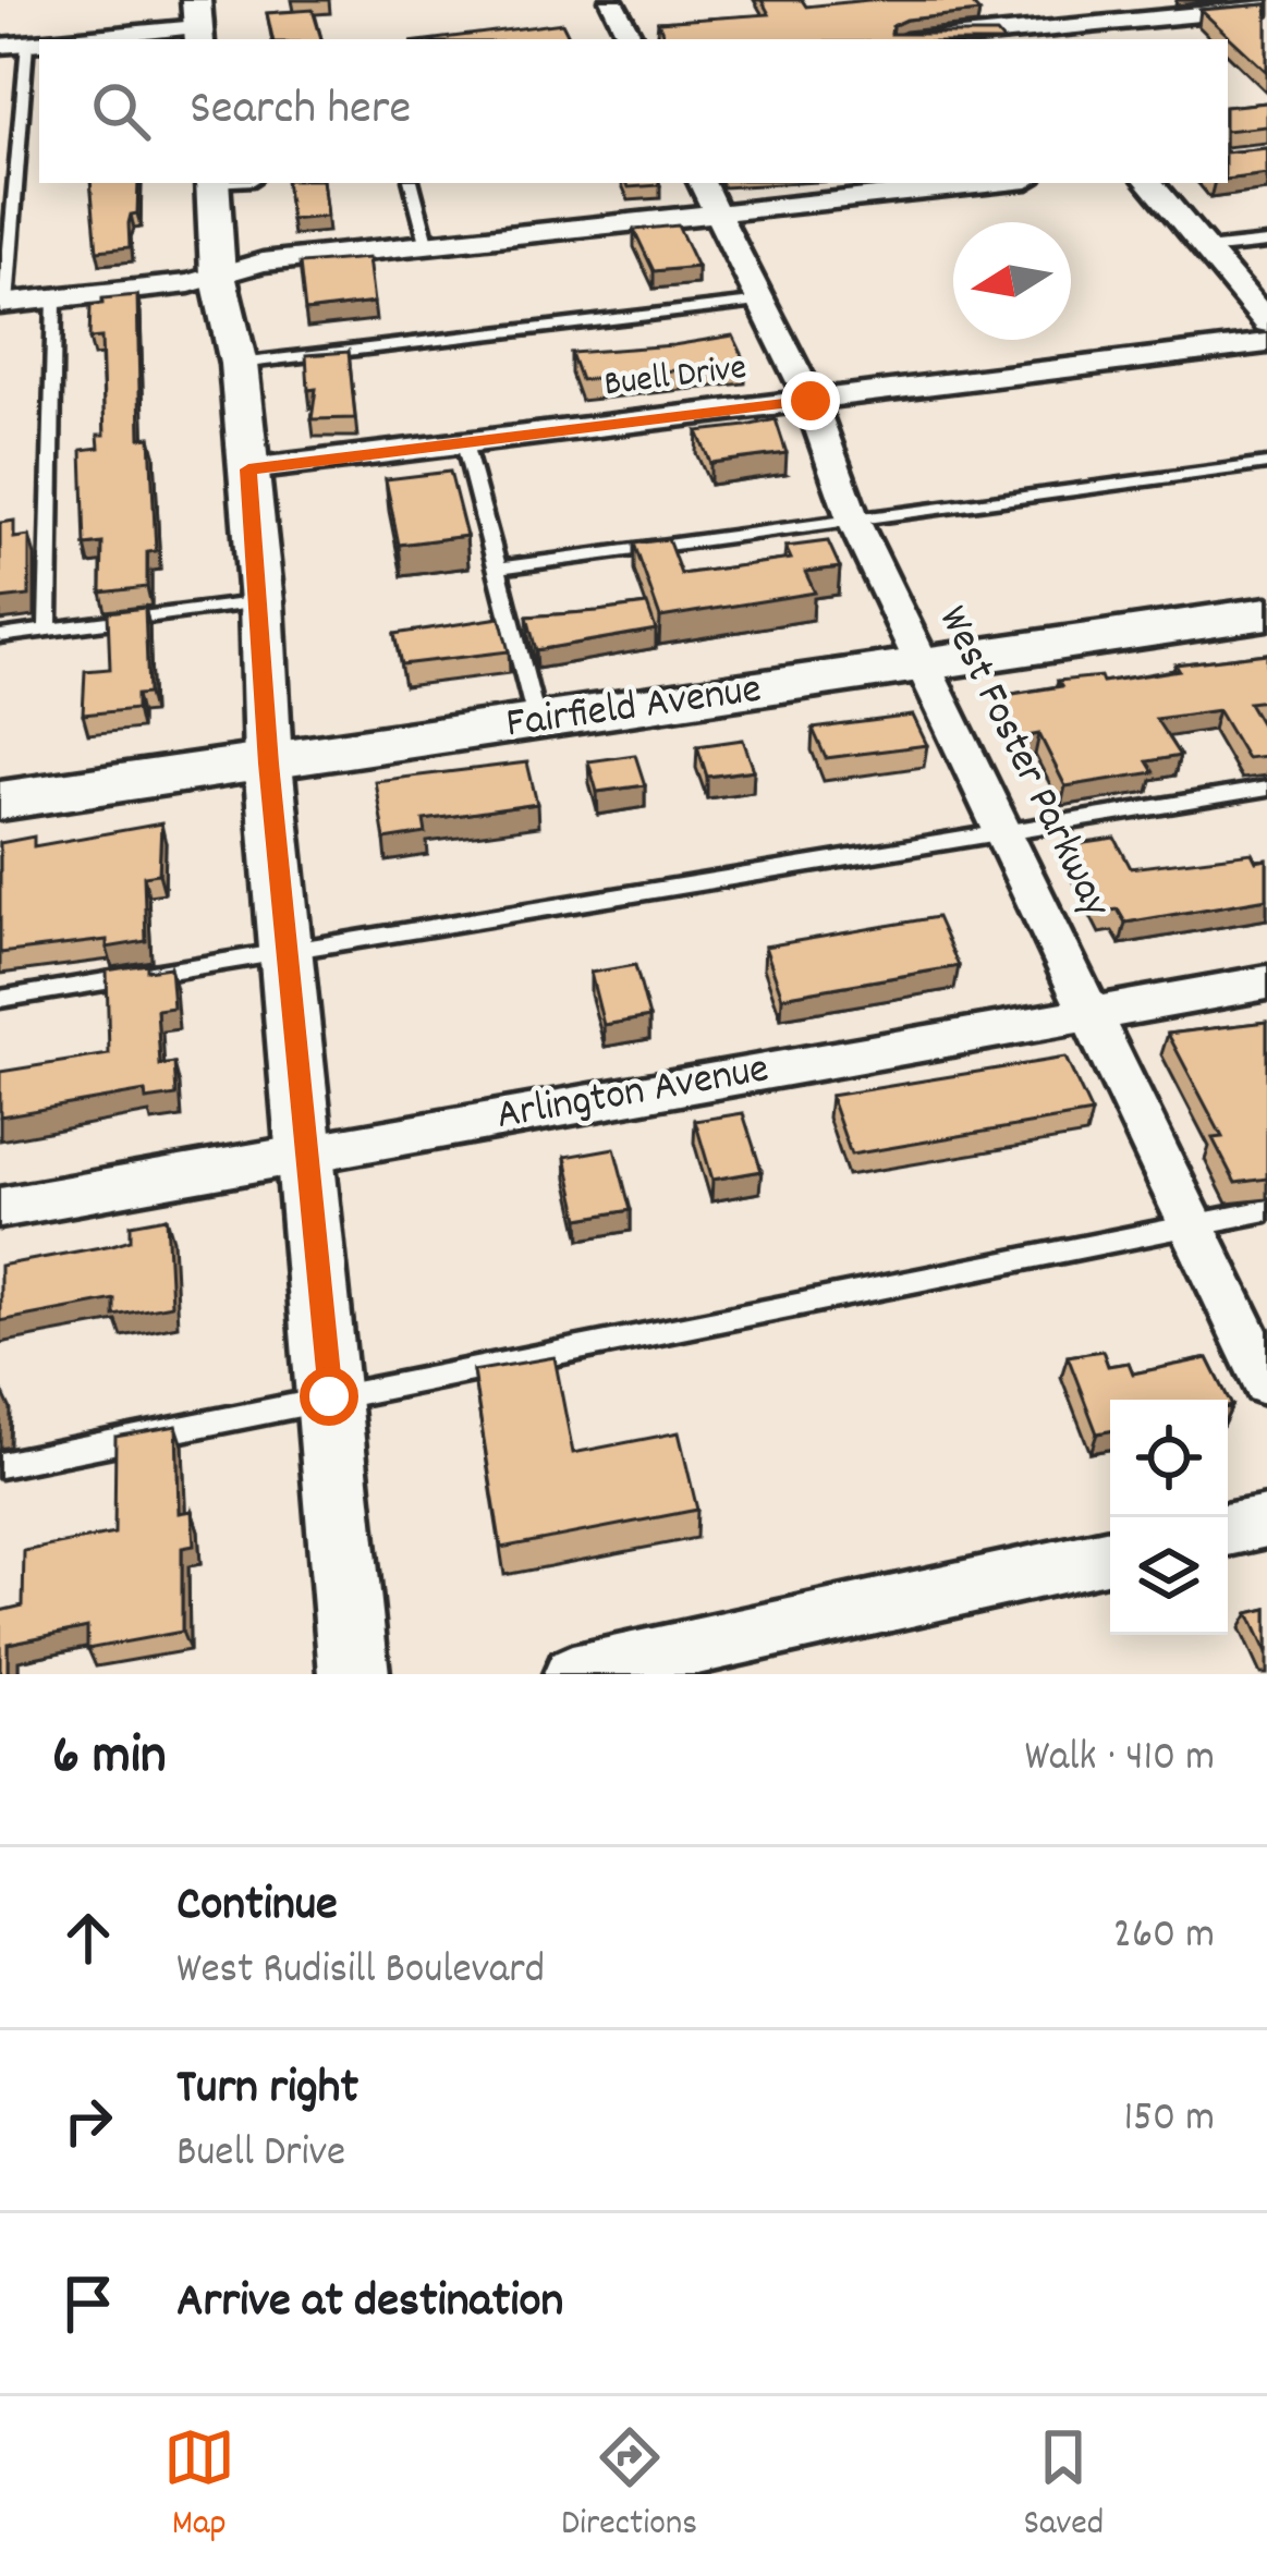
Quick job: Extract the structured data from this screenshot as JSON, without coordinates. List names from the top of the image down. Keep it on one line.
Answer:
{"streets":{"main road":["Fairfield Avenue"],"street":["Buell Drive","West Foster Parkway","Arlington Avenue"]},"crossings":[["Buell Drive","West Foster Parkway"],["Fairfield Avenue","West Foster Parkway"],["West Foster Parkway","Arlington Avenue"]],"north":"left","page":{"search":"Search here","heading":["6 min","Walk · 410 m"],"list":[["Continue","West Rudisill Boulevard","260 m"],["Turn right","Buell Drive","150 m"],"Arrive at destination"],"nav":["Map","Directions","Saved"]}}
